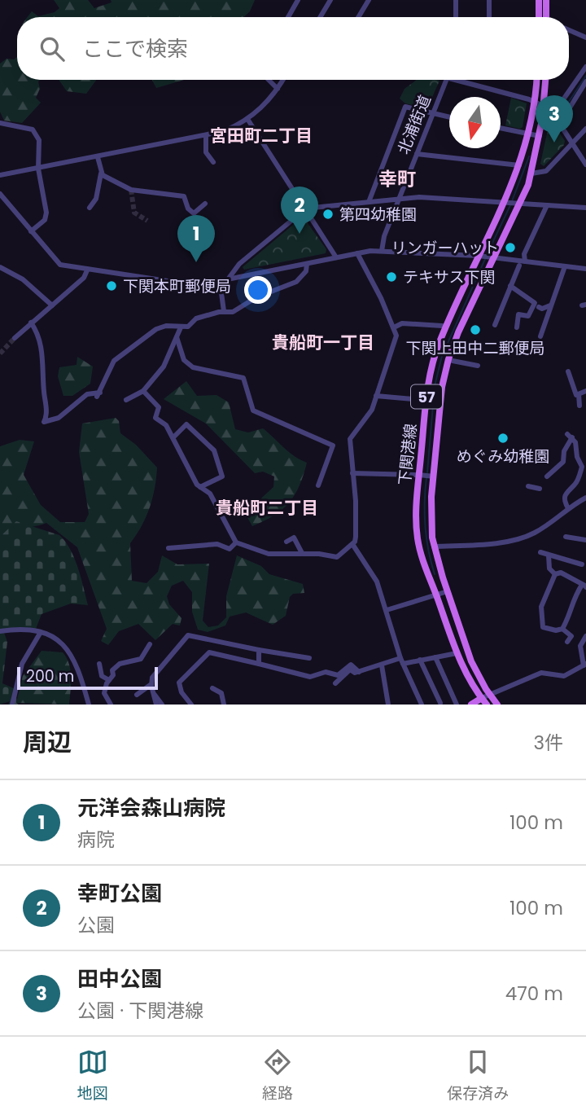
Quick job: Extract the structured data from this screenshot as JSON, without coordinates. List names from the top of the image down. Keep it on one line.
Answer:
{"streets":{"main road":["57","下関港線"],"street":["北浦街道"]},"districts":["宮田町二丁目","幸町","貴船町一丁目","貴船町二丁目"],"places":["第四幼稚園","リンガーハット","テキサス下関","下関本町郵便局","下関上田中二郵便局","めぐみ幼稚園"],"scale_bar":"200 m","north":"bottom","page":{"search":"ここで検索","pins":["3","2","1"],"scale":"200 m","heading":["周辺","3件"],"list":[{"mark":"1","name":"元洋会森山病院","note":"病院","value":"100 m"},{"mark":"2","name":"幸町公園","note":"公園","value":"100 m"},{"mark":"3","name":"田中公園","note":"公園 · 下関港線","value":"470 m"}],"nav":["地図","経路","保存済み"]}}
